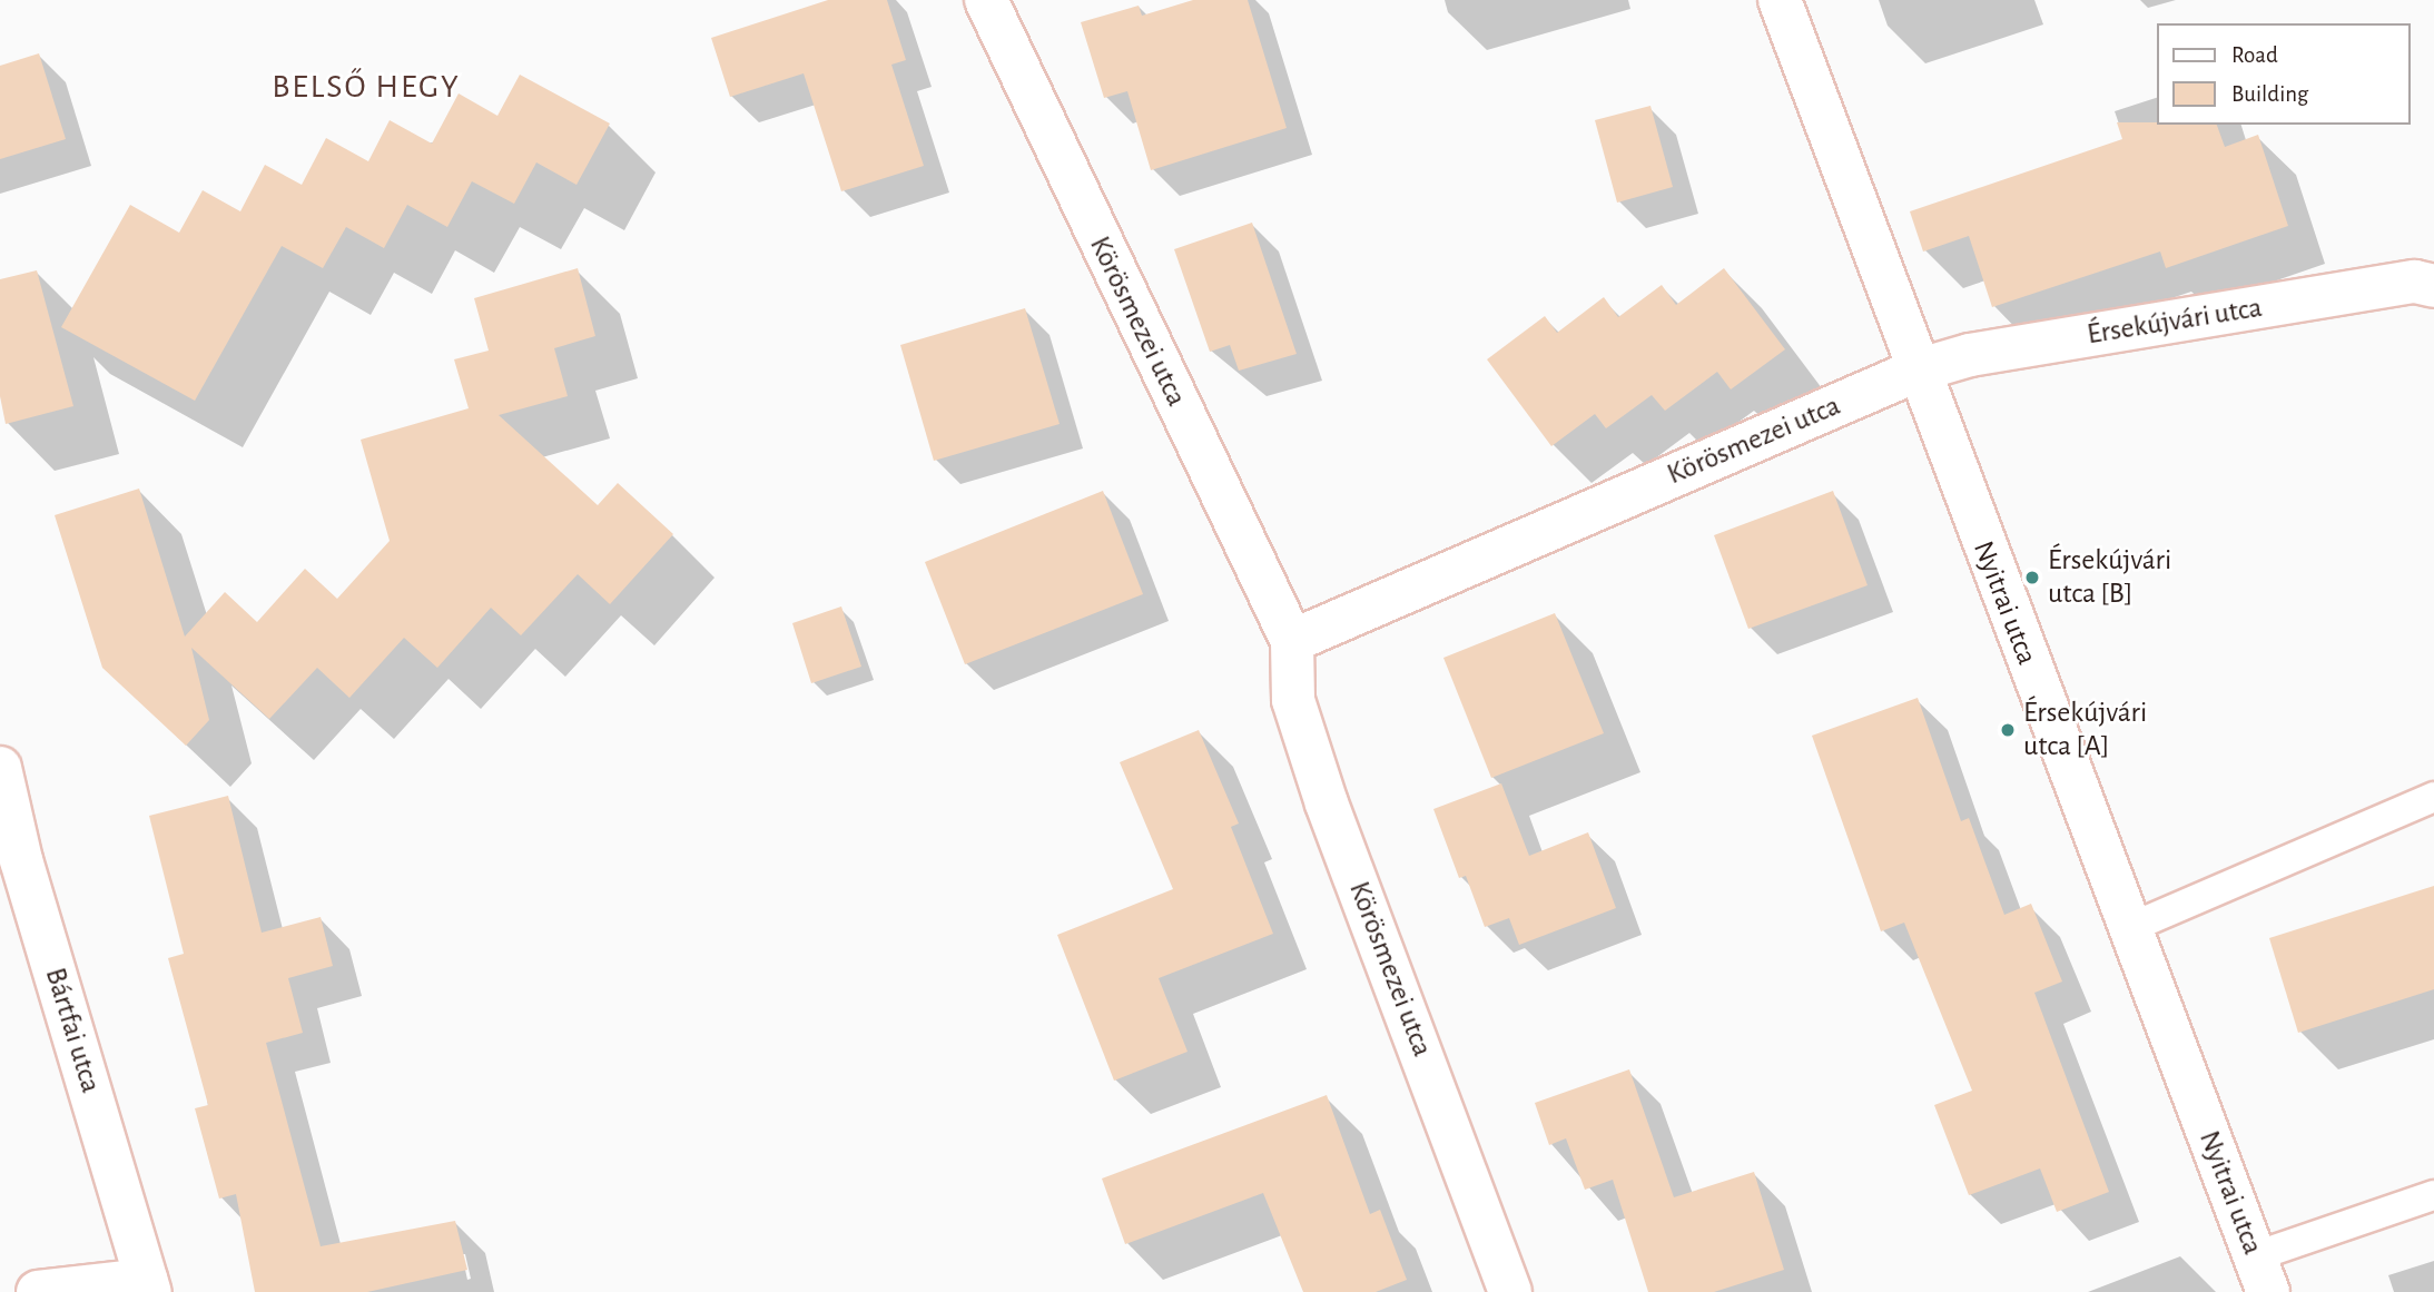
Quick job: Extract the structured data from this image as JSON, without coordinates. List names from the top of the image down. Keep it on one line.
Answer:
{"streets":{"street":["Körösmezei utca","Érsekújvári utca","Nyitrai utca","Bártfai utca"]},"crossings":[["Körösmezei utca","Érsekújvári utca"],["Körösmezei utca","Nyitrai utca"],["Érsekújvári utca","Nyitrai utca"]],"districts":["BELSŐ HEGY"],"places":["Érsekújvári utca [B]","Érsekújvári utca [A]"],"legend":["Road","Building"]}
